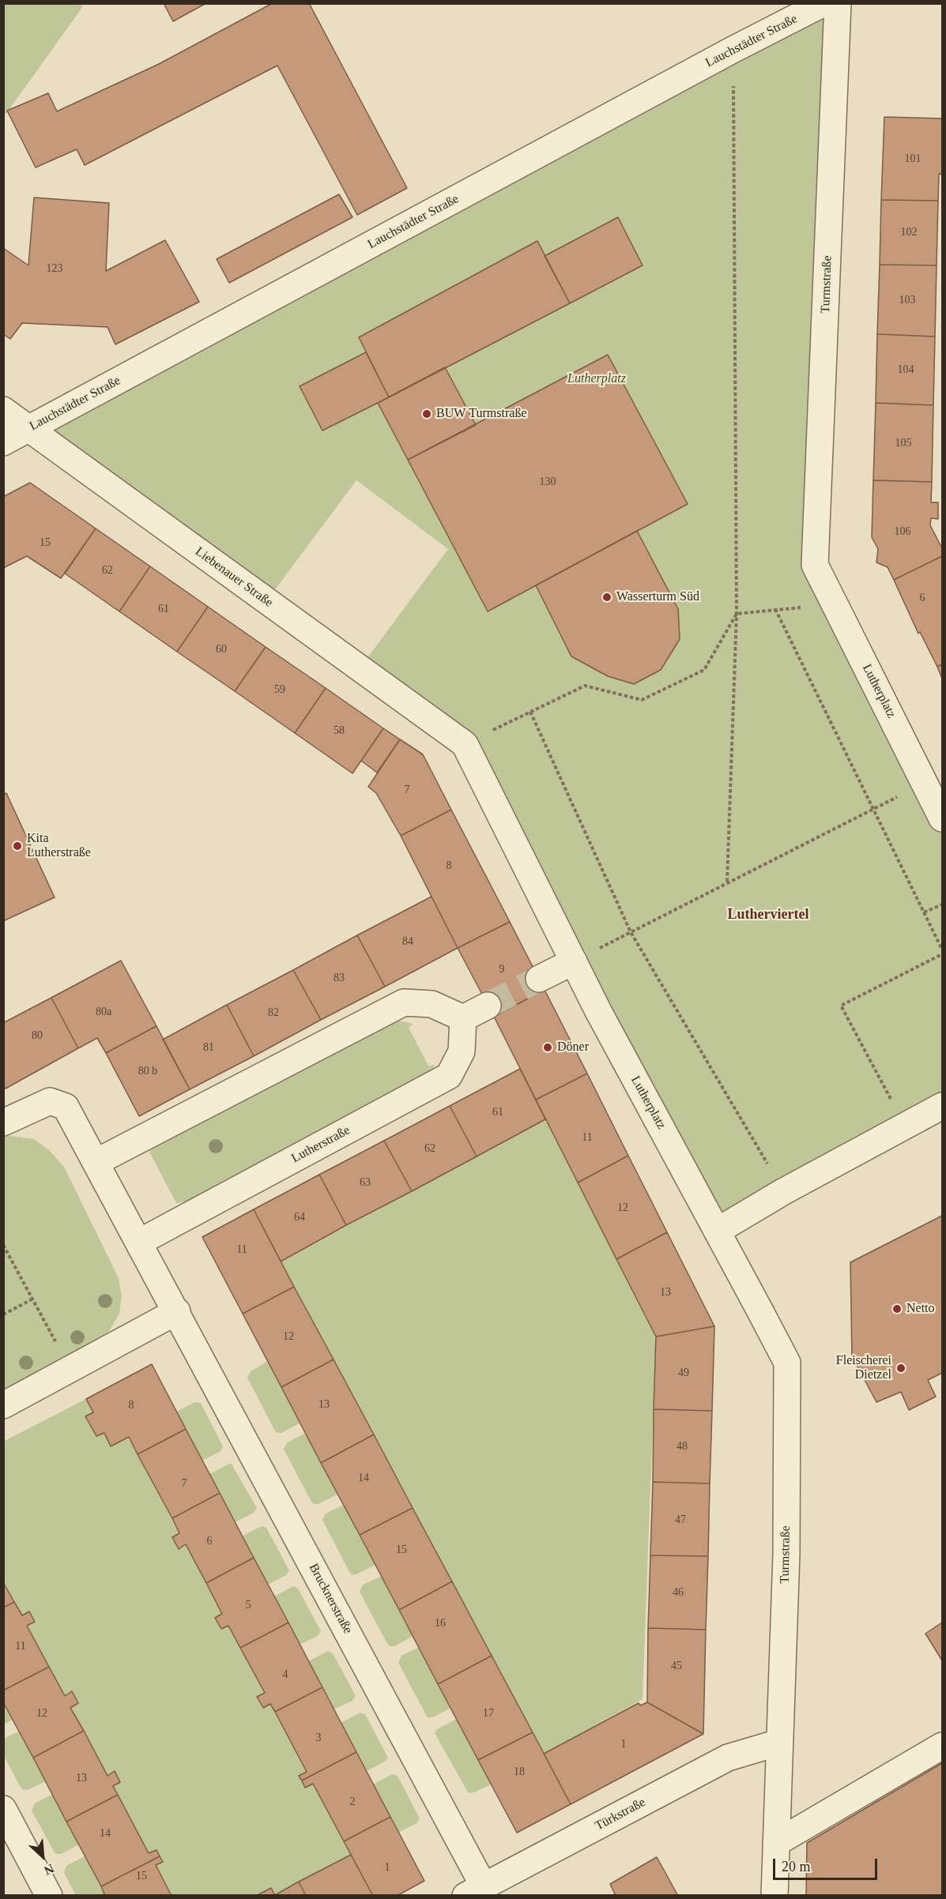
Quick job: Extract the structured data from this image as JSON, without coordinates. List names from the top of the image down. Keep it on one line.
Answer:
{"streets":{"street":["Lauchstädter Straße","Turmstraße","Liebenauer Straße","Lutherplatz","Lutherstraße","Brucknerstraße","Türkstraße"]},"crossings":[["Lauchstädter Straße","Liebenauer Straße"],["Turmstraße","Lutherplatz"],["Turmstraße","Türkstraße"],["Liebenauer Straße","Lutherplatz"],["Brucknerstraße","Türkstraße"]],"districts":["Lutherviertel"],"parks":["Lutherplatz"],"places":["BUW Turmstraße","Wasserturm Süd","Kita Lutherstraße","Döner","Netto","Fleischerei Dietzel"],"house_numbers":["101","102","123","103","104","105","130","106","15","62","6","61","60","59","58","7","8","84","9","83","80a","82","80","81","80 b","61","11","62","63","12","64","11","13","12","49","13","8","48","14","7","47","6","15","46","5","16","11","45","4","12","17","3","1","18","13","2","14","1","15"],"scale_bar":"20 m","north":"bottom right"}
